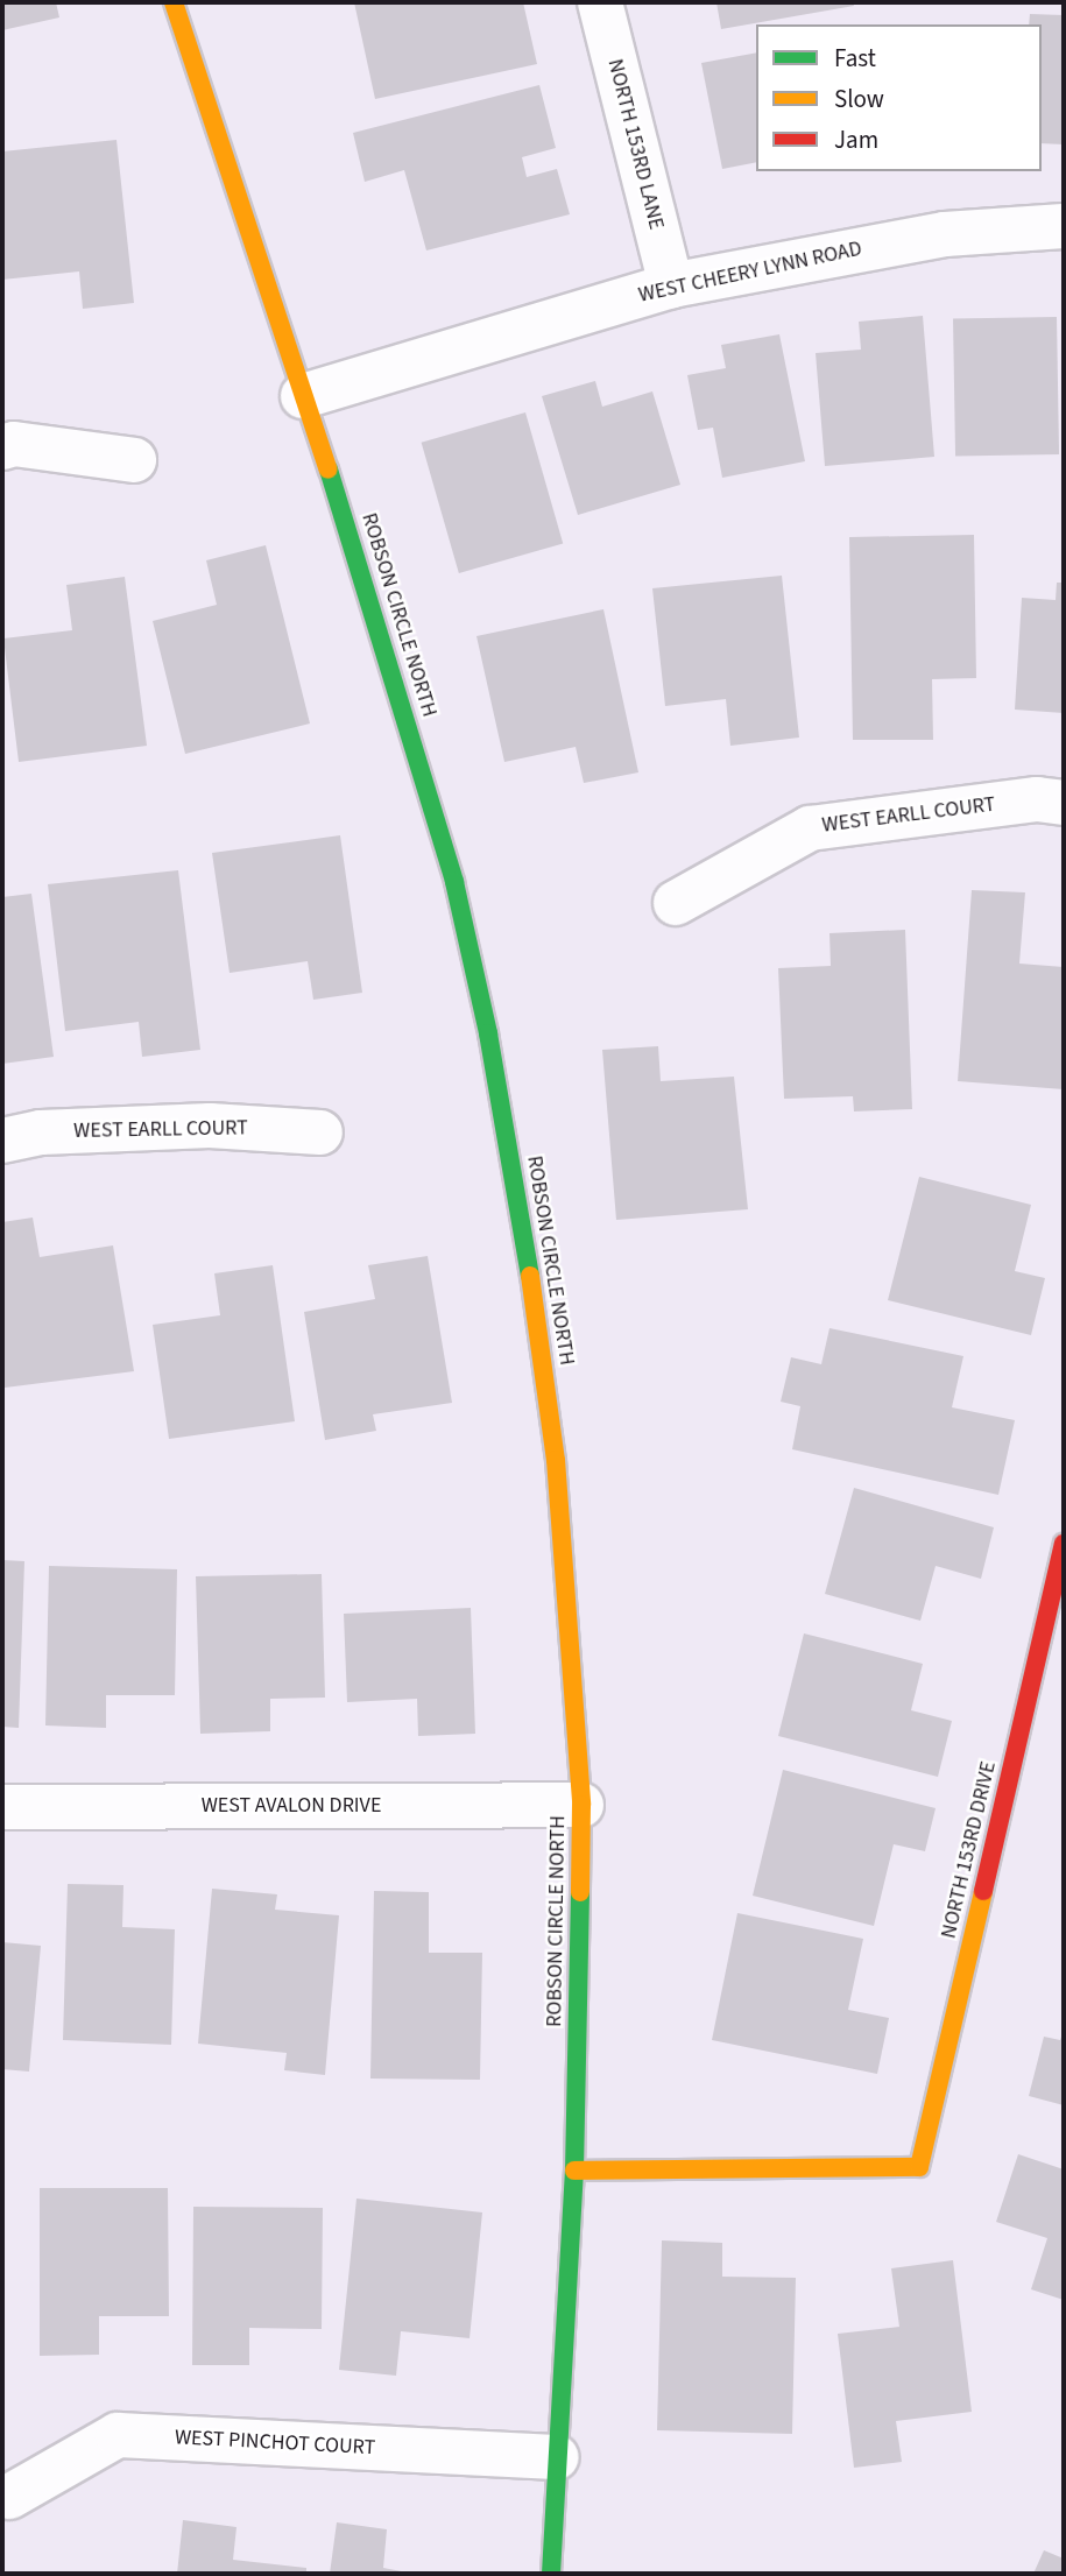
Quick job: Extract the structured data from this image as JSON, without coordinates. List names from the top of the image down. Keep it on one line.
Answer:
{"streets":{"street":["NORTH 153RD LANE","WEST CHEERY LYNN ROAD","ROBSON CIRCLE NORTH","WEST EARLL COURT","WEST AVALON DRIVE","NORTH 153RD DRIVE","WEST PINCHOT COURT"]},"crossings":[["NORTH 153RD LANE","WEST CHEERY LYNN ROAD"],["WEST CHEERY LYNN ROAD","ROBSON CIRCLE NORTH"],["ROBSON CIRCLE NORTH","WEST AVALON DRIVE"],["ROBSON CIRCLE NORTH","NORTH 153RD DRIVE"],["ROBSON CIRCLE NORTH","WEST PINCHOT COURT"]],"legend":["Fast","Slow","Jam"]}
